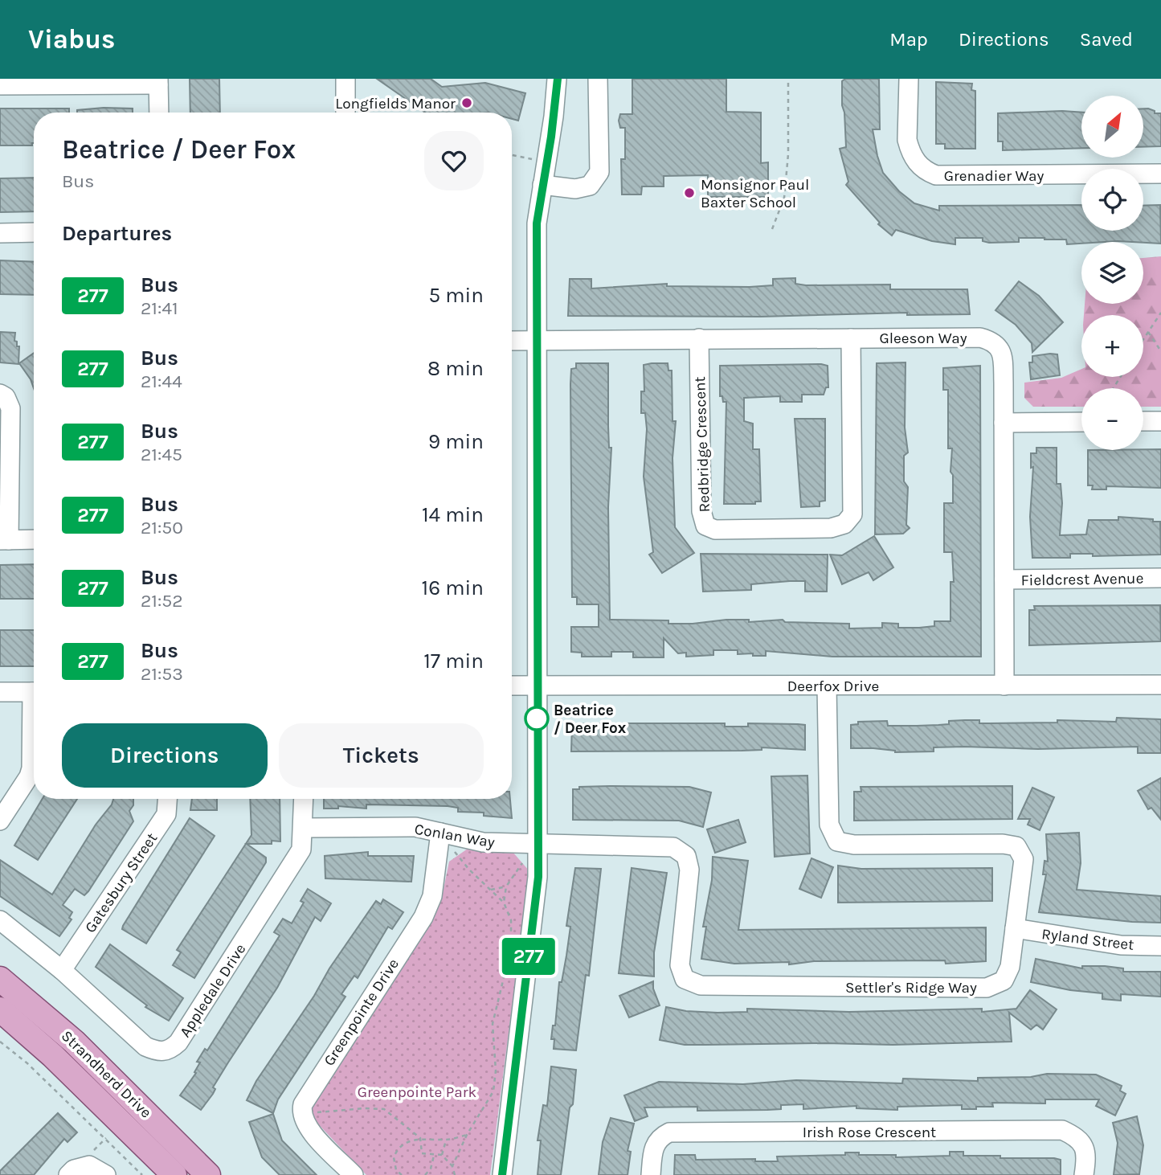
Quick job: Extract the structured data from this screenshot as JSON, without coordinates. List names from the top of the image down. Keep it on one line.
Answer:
{"streets":{"main road":["Strandherd Drive"],"street":["Grenadier Way","Gleeson Way","Redbridge Crescent","Fieldcrest Avenue","Deerfox Drive","Conlan Way","Gatesbury Street","Ryland Street","Settler's Ridge Way","Appledale Drive","Greenpointe Drive","Irish Rose Crescent"]},"crossings":[["Gleeson Way","Redbridge Crescent"],["Gleeson Way","Fieldcrest Avenue"],["Gleeson Way","Deerfox Drive"],["Deerfox Drive","Settler's Ridge Way"],["Conlan Way","Settler's Ridge Way"],["Conlan Way","Appledale Drive"],["Conlan Way","Greenpointe Drive"],["Gatesbury Street","Appledale Drive"],["Ryland Street","Settler's Ridge Way"]],"parks":["Greenpointe Park"],"places":["Longfields Manor","Monsignor Paul Baxter School","Beatrice / Deer Fox"],"lines":["bus line 277"],"north":"top right","page":{"header":"Viabus","nav":["Map","Directions","Saved"],"on_map":"277","map_buttons":["+","−"],"heading":[["Beatrice / Deer Fox","Bus"],"Departures"],"list":[{"mark":"277","name":"Bus","note":"21:41","value":"5 min"},{"mark":"277","name":"Bus","note":"21:44","value":"8 min"},{"mark":"277","name":"Bus","note":"21:45","value":"9 min"},{"mark":"277","name":"Bus","note":"21:50","value":"14 min"},{"mark":"277","name":"Bus","note":"21:52","value":"16 min"},{"mark":"277","name":"Bus","note":"21:53","value":"17 min"}],"buttons":["Directions","Tickets"]}}
